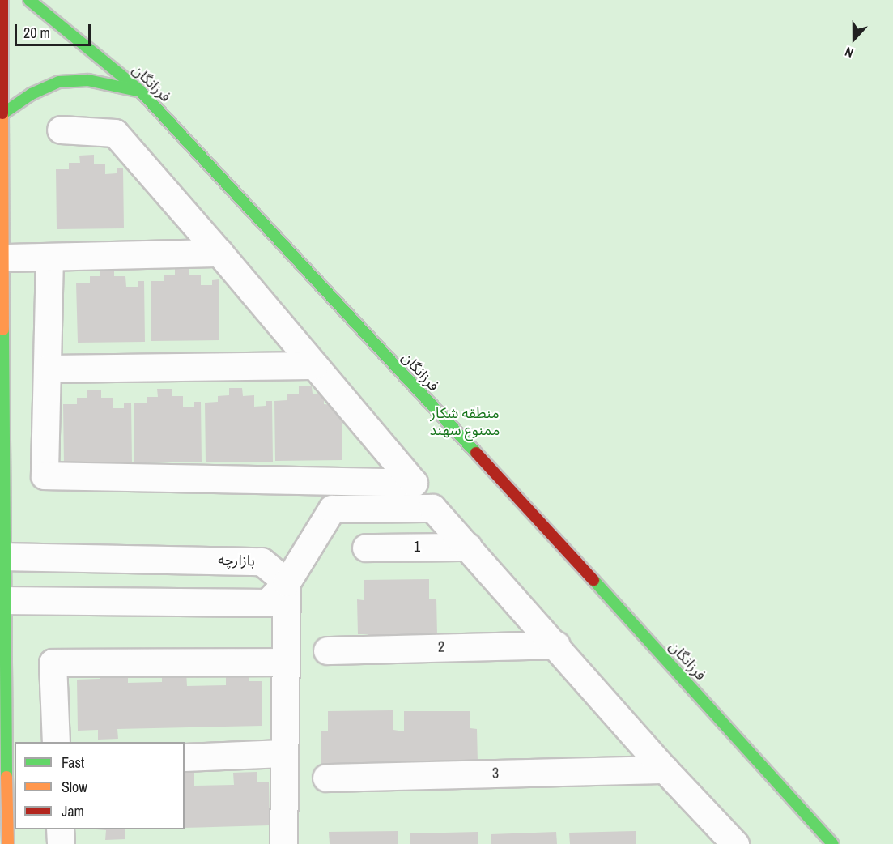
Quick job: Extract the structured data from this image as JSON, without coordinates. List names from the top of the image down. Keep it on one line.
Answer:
{"streets":{"main road":["فرزانگان"],"street":["1","بازارچه","2","3"]},"parks":["منطقه شکار ممنوع سهند"],"legend":["Fast","Slow","Jam"],"scale_bar":"20 m","north":"bottom"}
